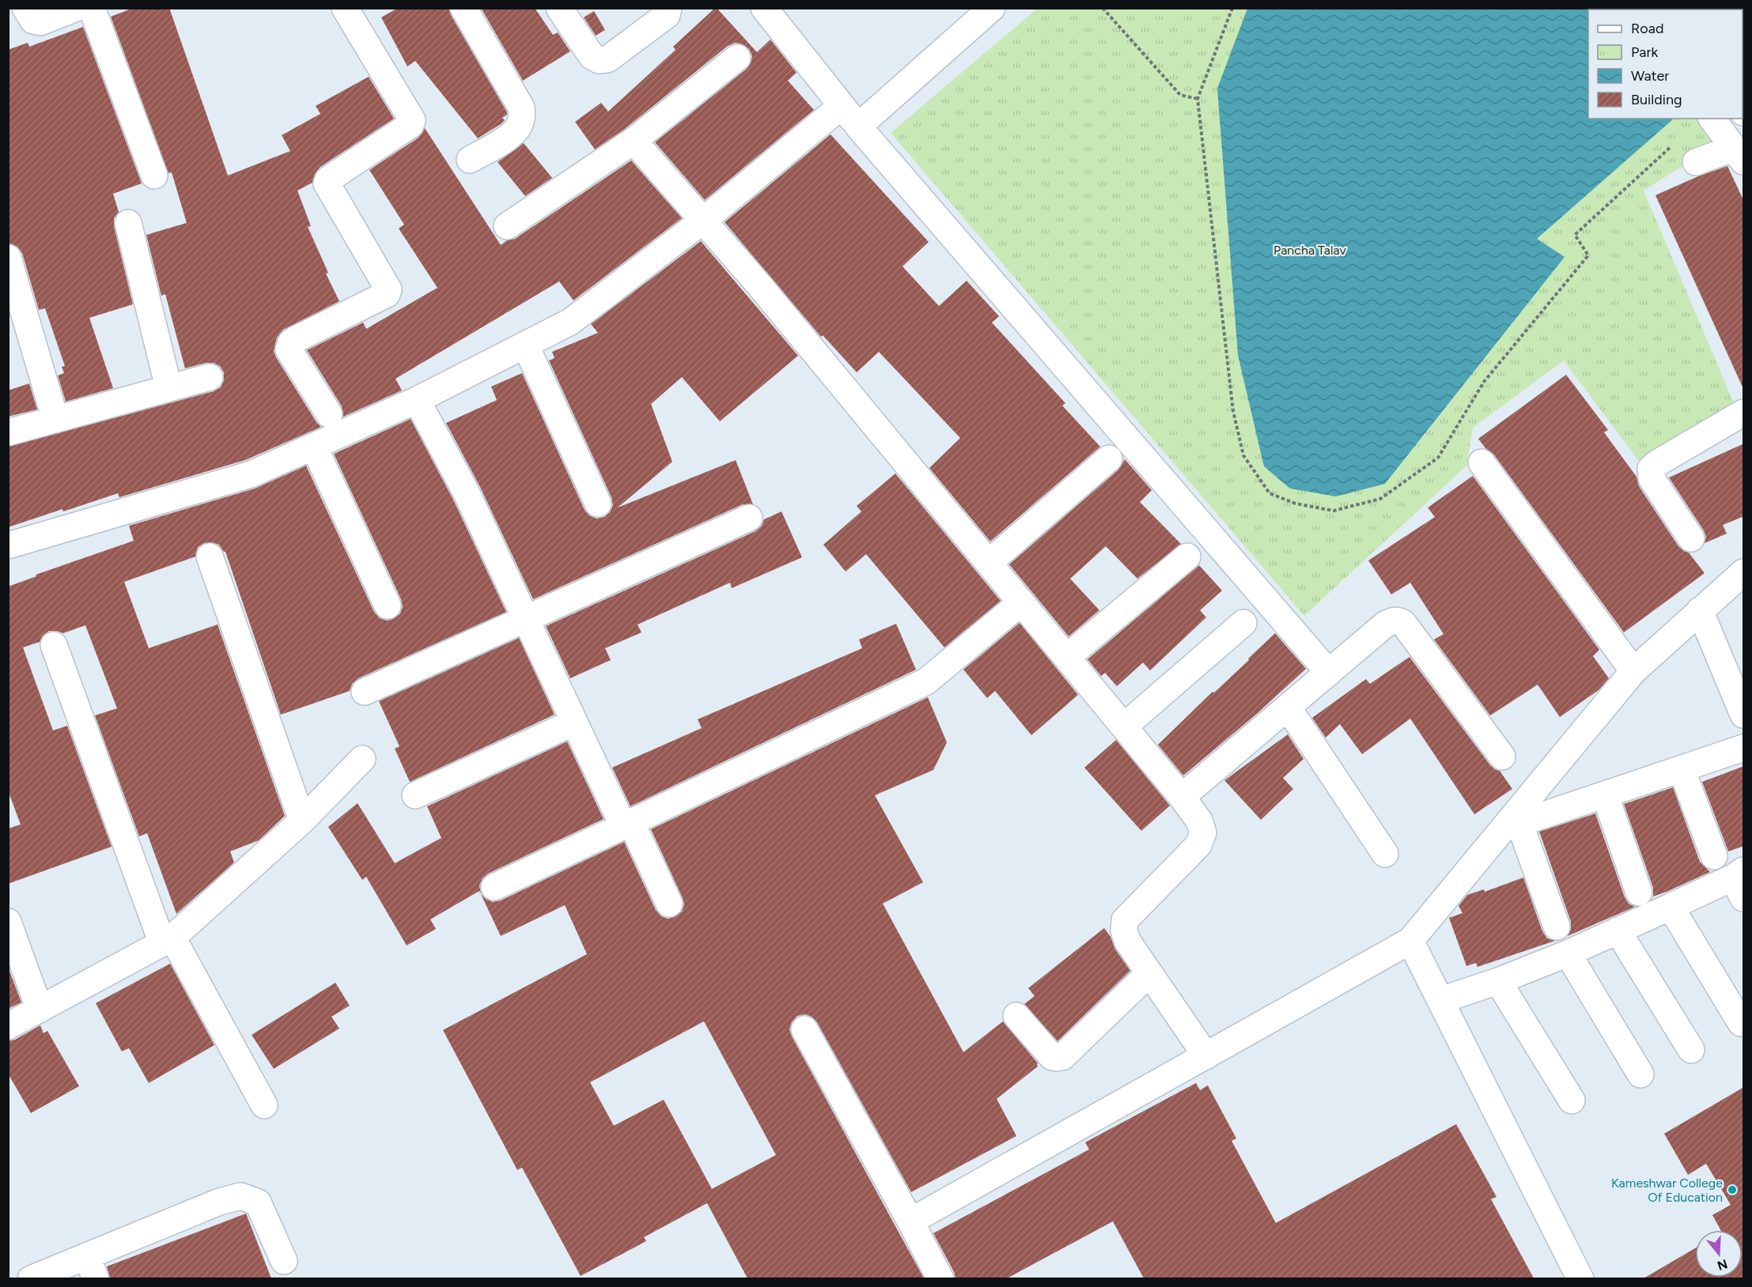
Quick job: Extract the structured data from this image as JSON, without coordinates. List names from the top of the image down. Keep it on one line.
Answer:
{"parks":["Pancha Talav"],"places":["Kameshwar College Of Education"],"legend":["Road","Park","Water","Building"],"north":"bottom"}
